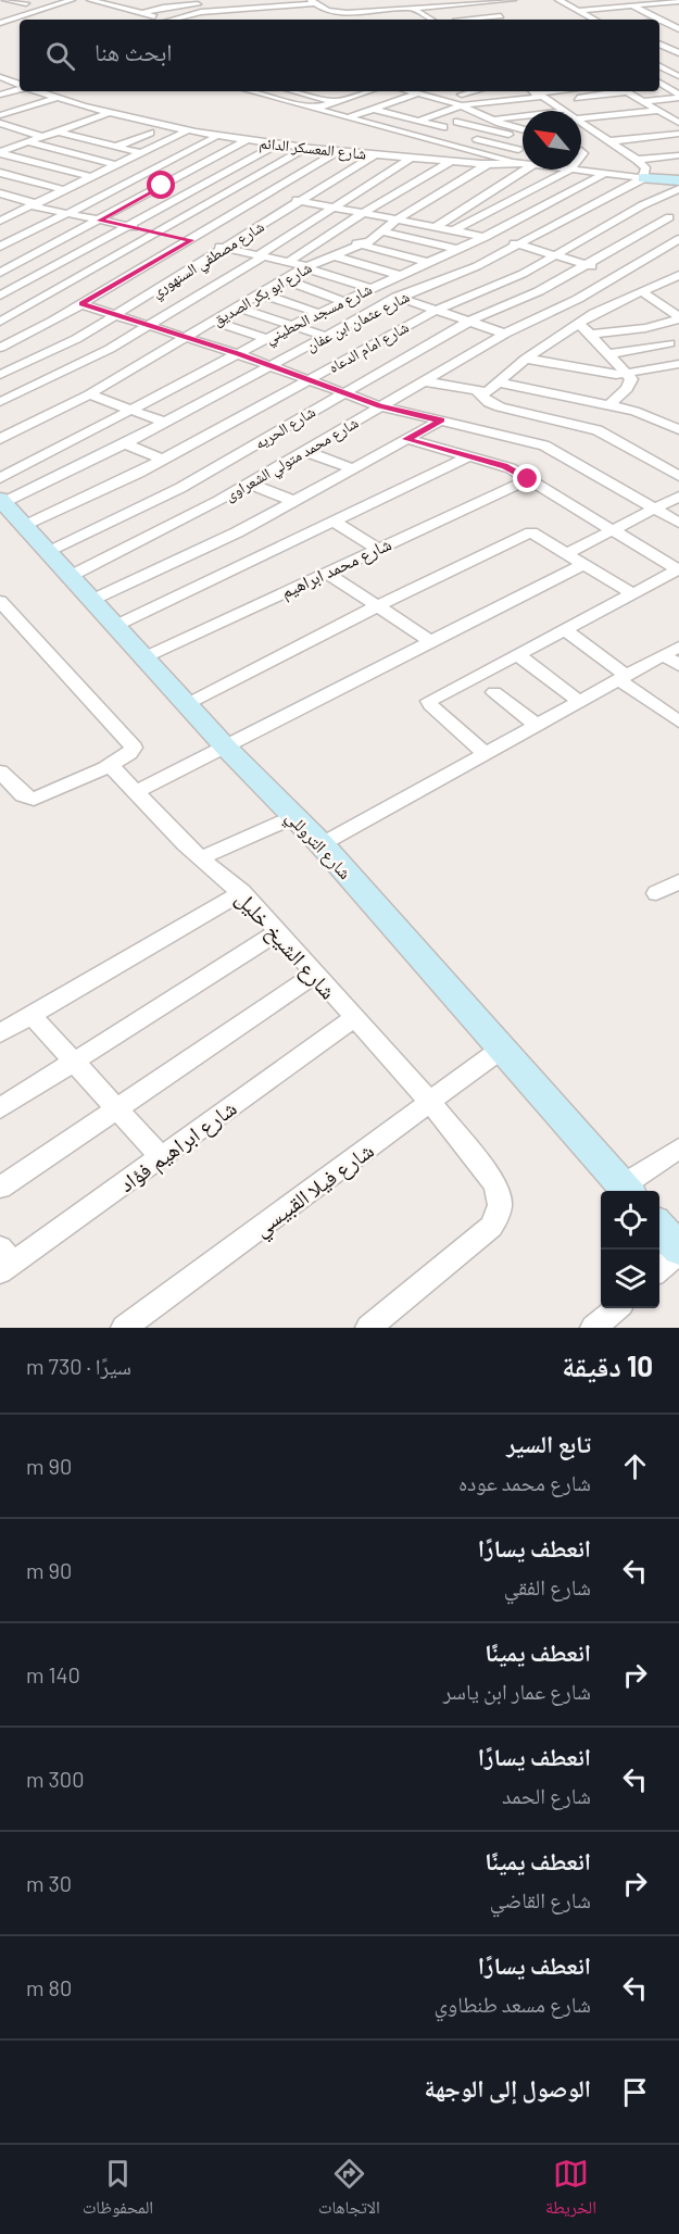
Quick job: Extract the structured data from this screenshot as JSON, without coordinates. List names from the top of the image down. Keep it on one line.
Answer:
{"streets":{"street":["شارع المعسكر الدائم","شارع مصطفي السنهوري","شارع ابو بكر الصديق","شارع مسجد الحطيني","شارع عثمان ابن عفان","شارع امام الدعاه","شارع الحريه","شارع محمد متولي الشعراوى","شارع محمد ابراهيم","شارع التروللي","شارع الشيخ خليل","شارع ابراهيم فؤاد","شارع فيلا القبيسي"]},"crossings":[["شارع المعسكر الدائم","شارع مصطفي السنهوري"],["شارع المعسكر الدائم","شارع ابو بكر الصديق"],["شارع مسجد الحطيني","شارع عثمان ابن عفان"],["شارع مسجد الحطيني","شارع التروللي"],["شارع عثمان ابن عفان","شارع التروللي"],["شارع امام الدعاه","شارع التروللي"],["شارع الحريه","شارع التروللي"],["شارع محمد متولي الشعراوى","شارع التروللي"],["شارع محمد ابراهيم","شارع التروللي"],["شارع التروللي","شارع فيلا القبيسي"],["شارع الشيخ خليل","شارع ابراهيم فؤاد"],["شارع الشيخ خليل","شارع فيلا القبيسي"]],"north":"top left","page":{"search":"ابحث هنا","heading":["10 دقيقة","سيرًا · 730 m"],"list":[["تابع السير","شارع محمد عوده","90 m"],["انعطف يسارًا","شارع الفقي","90 m"],["انعطف يمينًا","شارع عمار ابن ياسر","140 m"],["انعطف يسارًا","شارع الحمد","300 m"],["انعطف يمينًا","شارع القاضي","30 m"],["انعطف يسارًا","شارع مسعد طنطاوي","80 m"],"الوصول إلى الوجهة"],"nav":["الخريطة","الاتجاهات","المحفوظات"]}}
